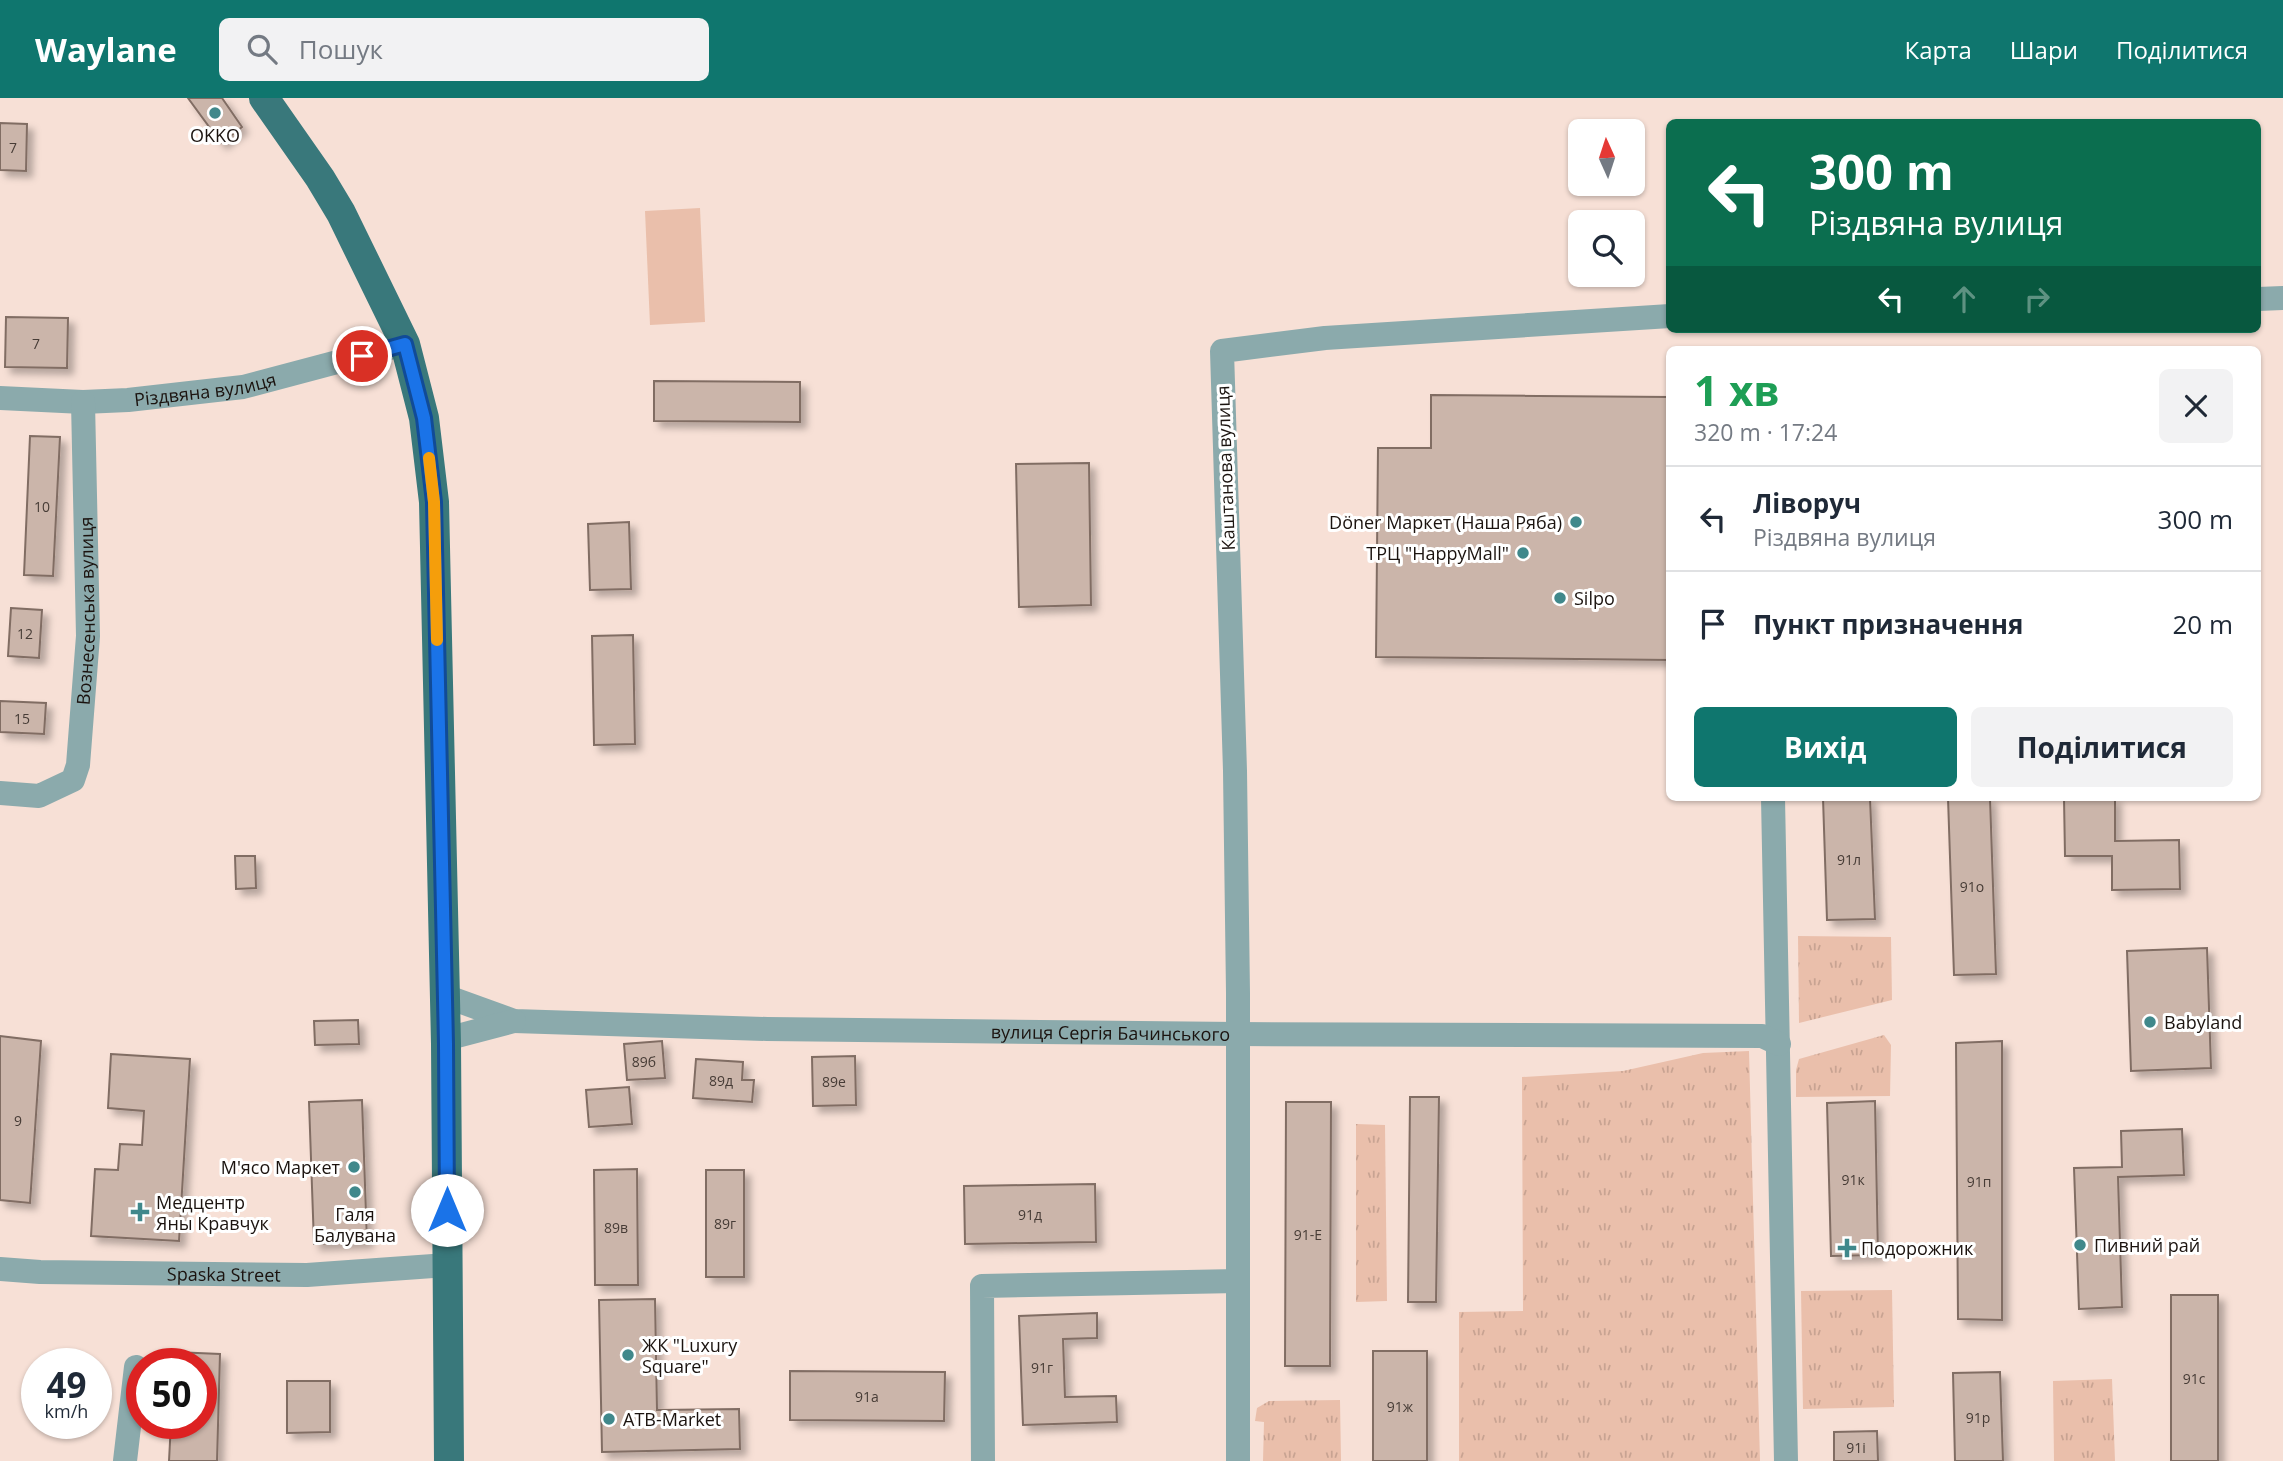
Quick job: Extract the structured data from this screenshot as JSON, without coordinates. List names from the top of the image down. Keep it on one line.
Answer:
{"streets":{"street":["Різдвяна вулиця","Каштанова вулиця","Вознесенська вулиця","вулиця Сергія Бачинського","Spaska Street"]},"crossings":[["Різдвяна вулиця","Вознесенська вулиця"],["Каштанова вулиця","вулиця Сергія Бачинського"]],"places":{"other":["OKKO","Döner Maркет (Наша Ряба)","ТРЦ \"HappyMall\"","Silpo","Babyland","М'ясо Маркет","Галя Балувана","Пивний рай","ЖК \"Luxury Square\"","ATB-Market"],"health":["Медцентр Яны Кравчук","Подорожник"]},"house_numbers":["7","7","10","12","15","91л","91о","89б","89д","89е","9","91к","91п","91д","89г","89в","91-Е","91г","91с","91а","91ж","91р","91і"],"north":"top","page":{"header":"Waylane","search":"Пошук","nav":["Карта","Шари","Поділитися"],"turn":["300 m","Різдвяна вулиця"],"heading":["1 хв","320 m · 17:24"],"list":[{"name":"Ліворуч","note":"Різдвяна вулиця","value":"300 m"},{"name":"Пункт призначення","value":"20 m"}],"buttons":["Вихід","Поділитися"],"speed":"49 km/h","limit":"50"}}
